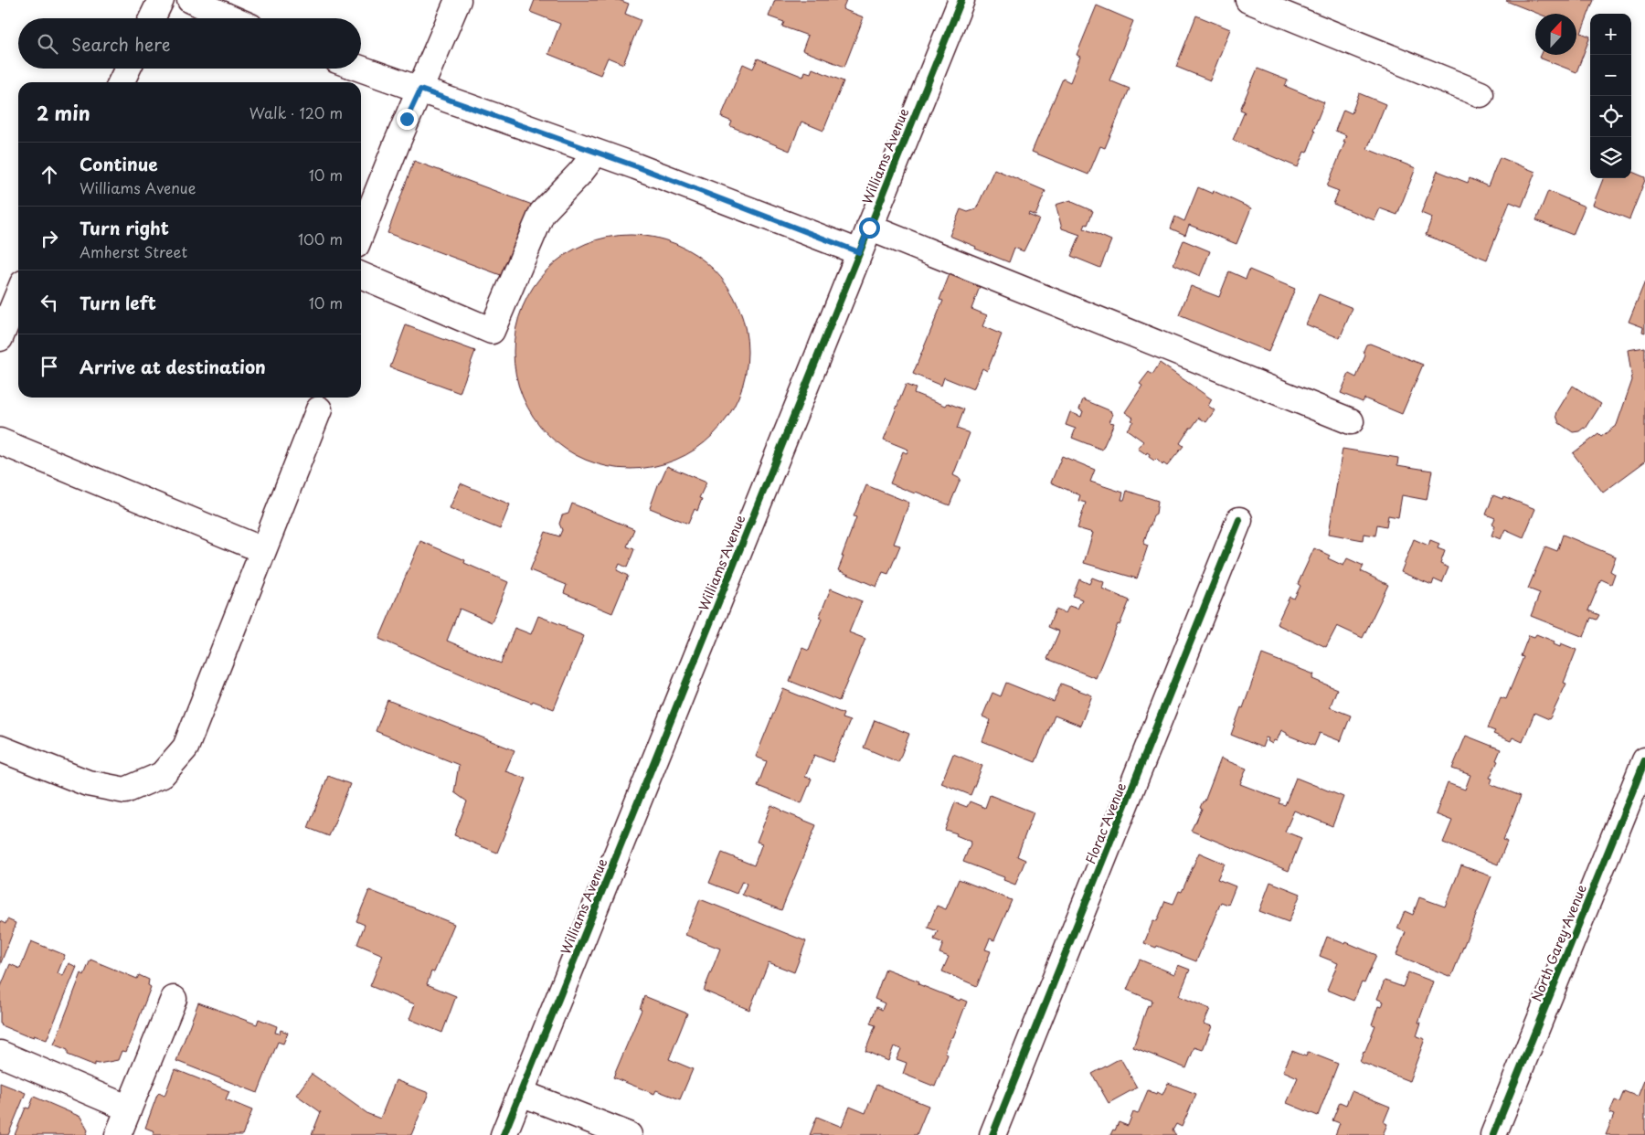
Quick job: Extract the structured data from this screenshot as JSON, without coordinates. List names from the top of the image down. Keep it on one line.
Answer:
{"streets":{"street":["Williams Avenue","Florac Avenue","North Garey Avenue"]},"north":"top","page":{"map_buttons":["+","−"],"search":"Search here","heading":["2 min","Walk · 120 m"],"list":[["Continue","Williams Avenue","10 m"],["Turn right","Amherst Street","100 m"],["Turn left","10 m"],"Arrive at destination"]}}
